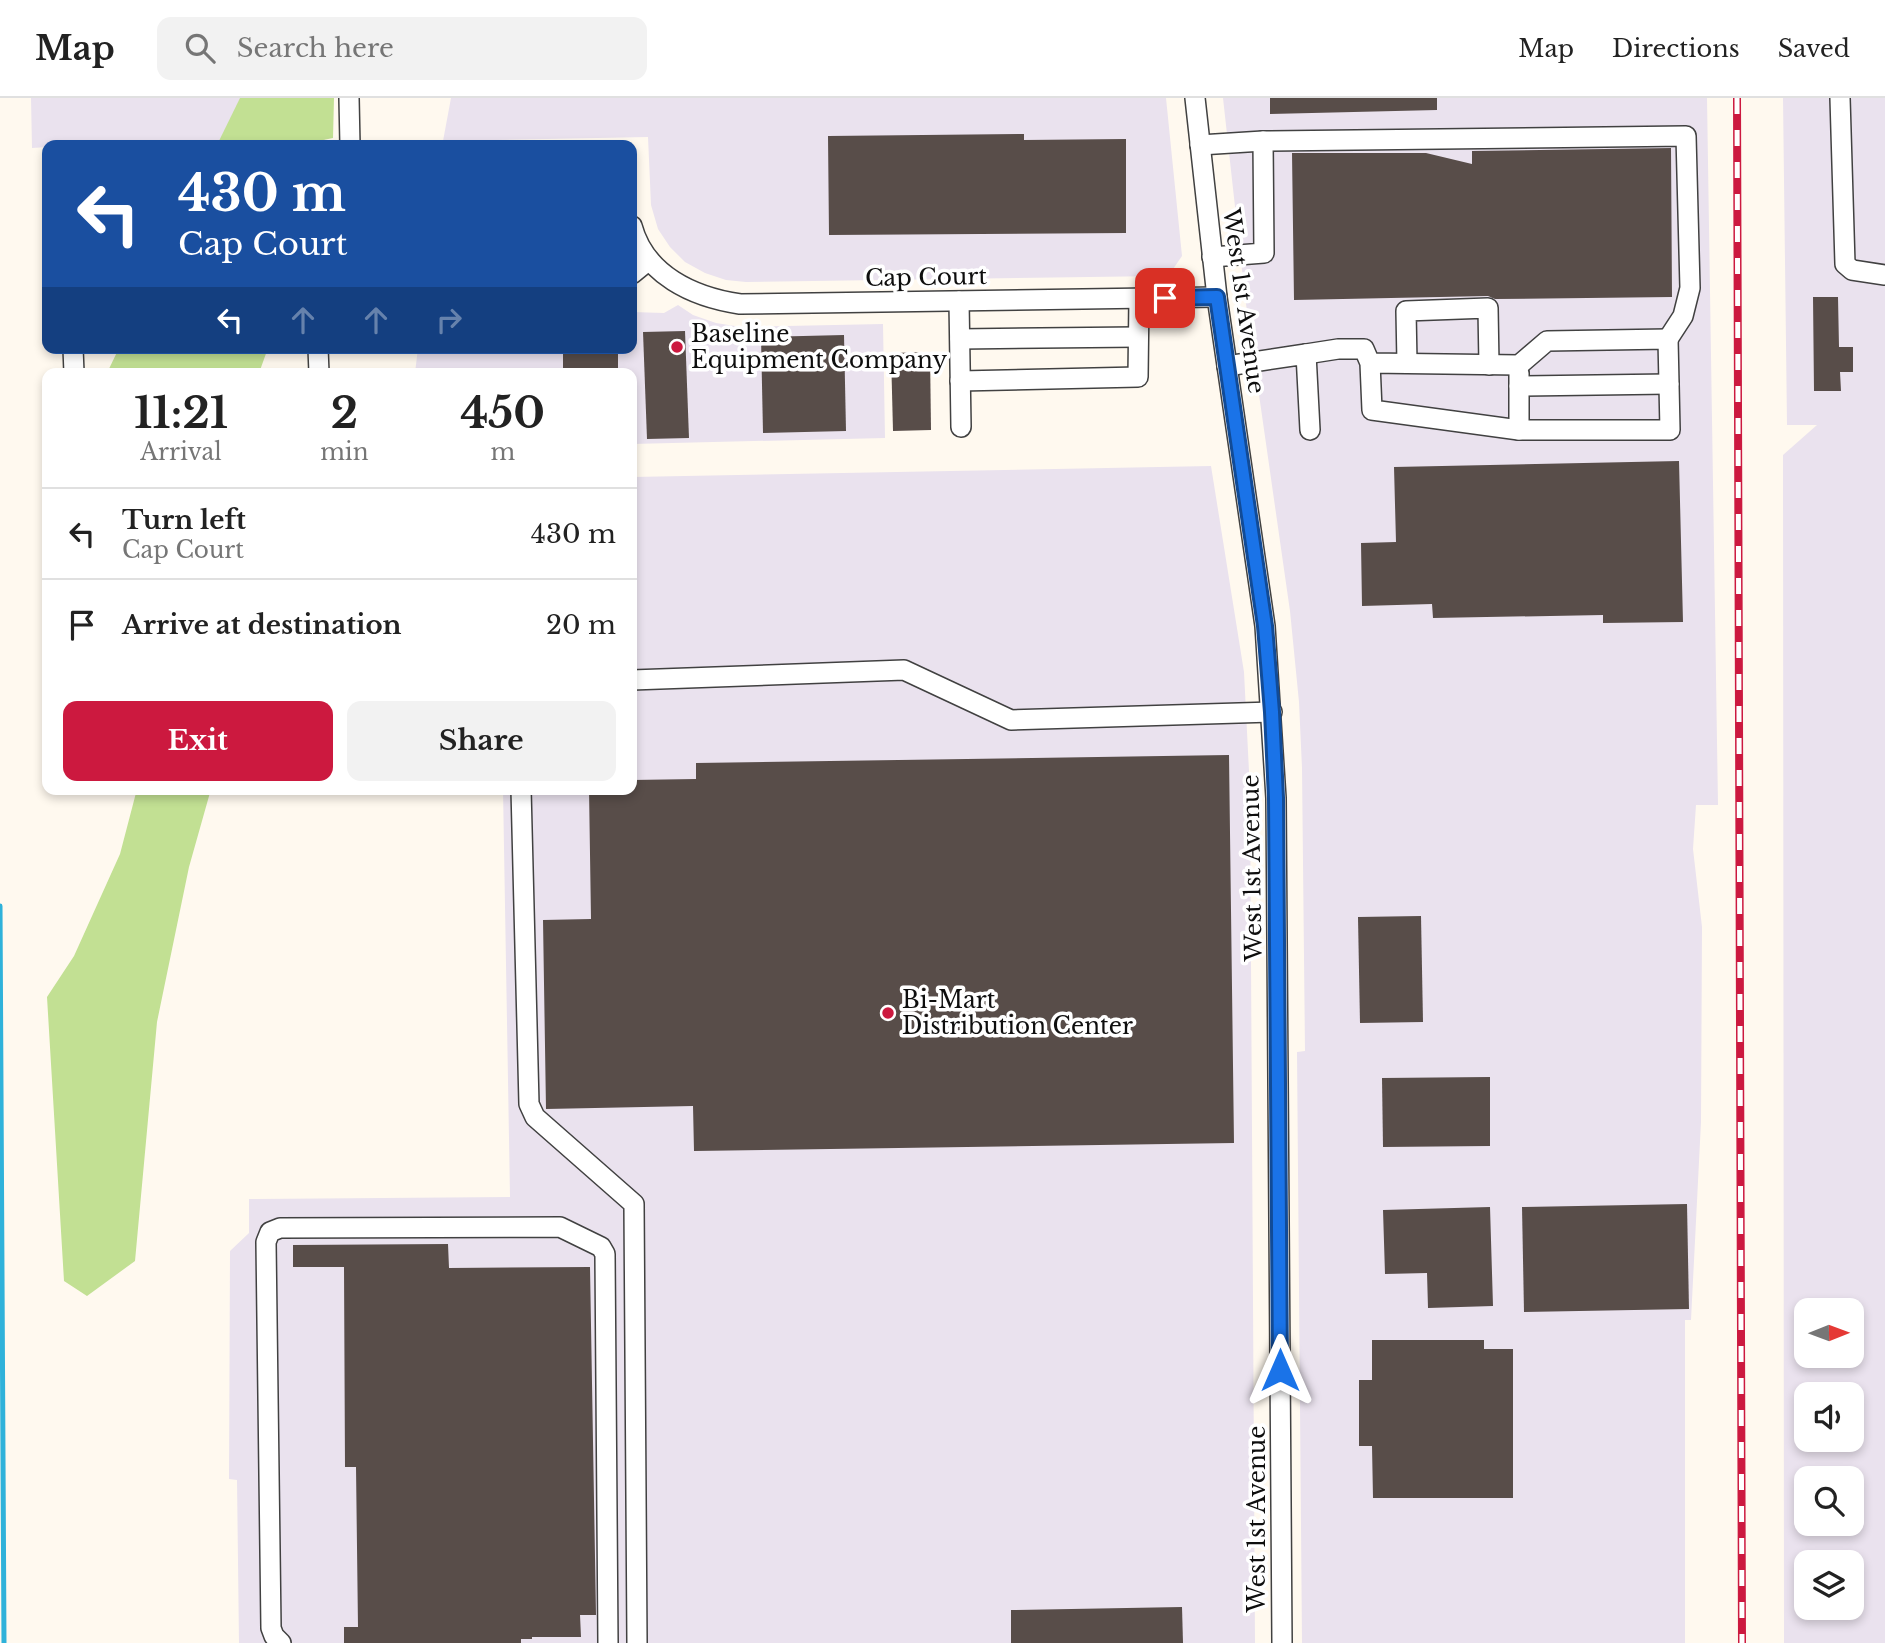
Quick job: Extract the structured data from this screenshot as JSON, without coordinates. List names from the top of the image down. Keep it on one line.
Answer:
{"streets":{"street":["Cap Court","West 1st Avenue"]},"crossings":[["Cap Court","West 1st Avenue"]],"places":["Baseline Equipment Company","Bi-Mart Distribution Center"],"north":"right","page":{"header":"Map","search":"Search here","nav":["Map","Directions","Saved"],"turn":["430 m","Cap Court"],"eta":["11:21","Arrival","2","min","450","m"],"list":[{"name":"Turn left","note":"Cap Court","value":"430 m"},{"name":"Arrive at destination","value":"20 m"}],"buttons":["Exit","Share"]}}
